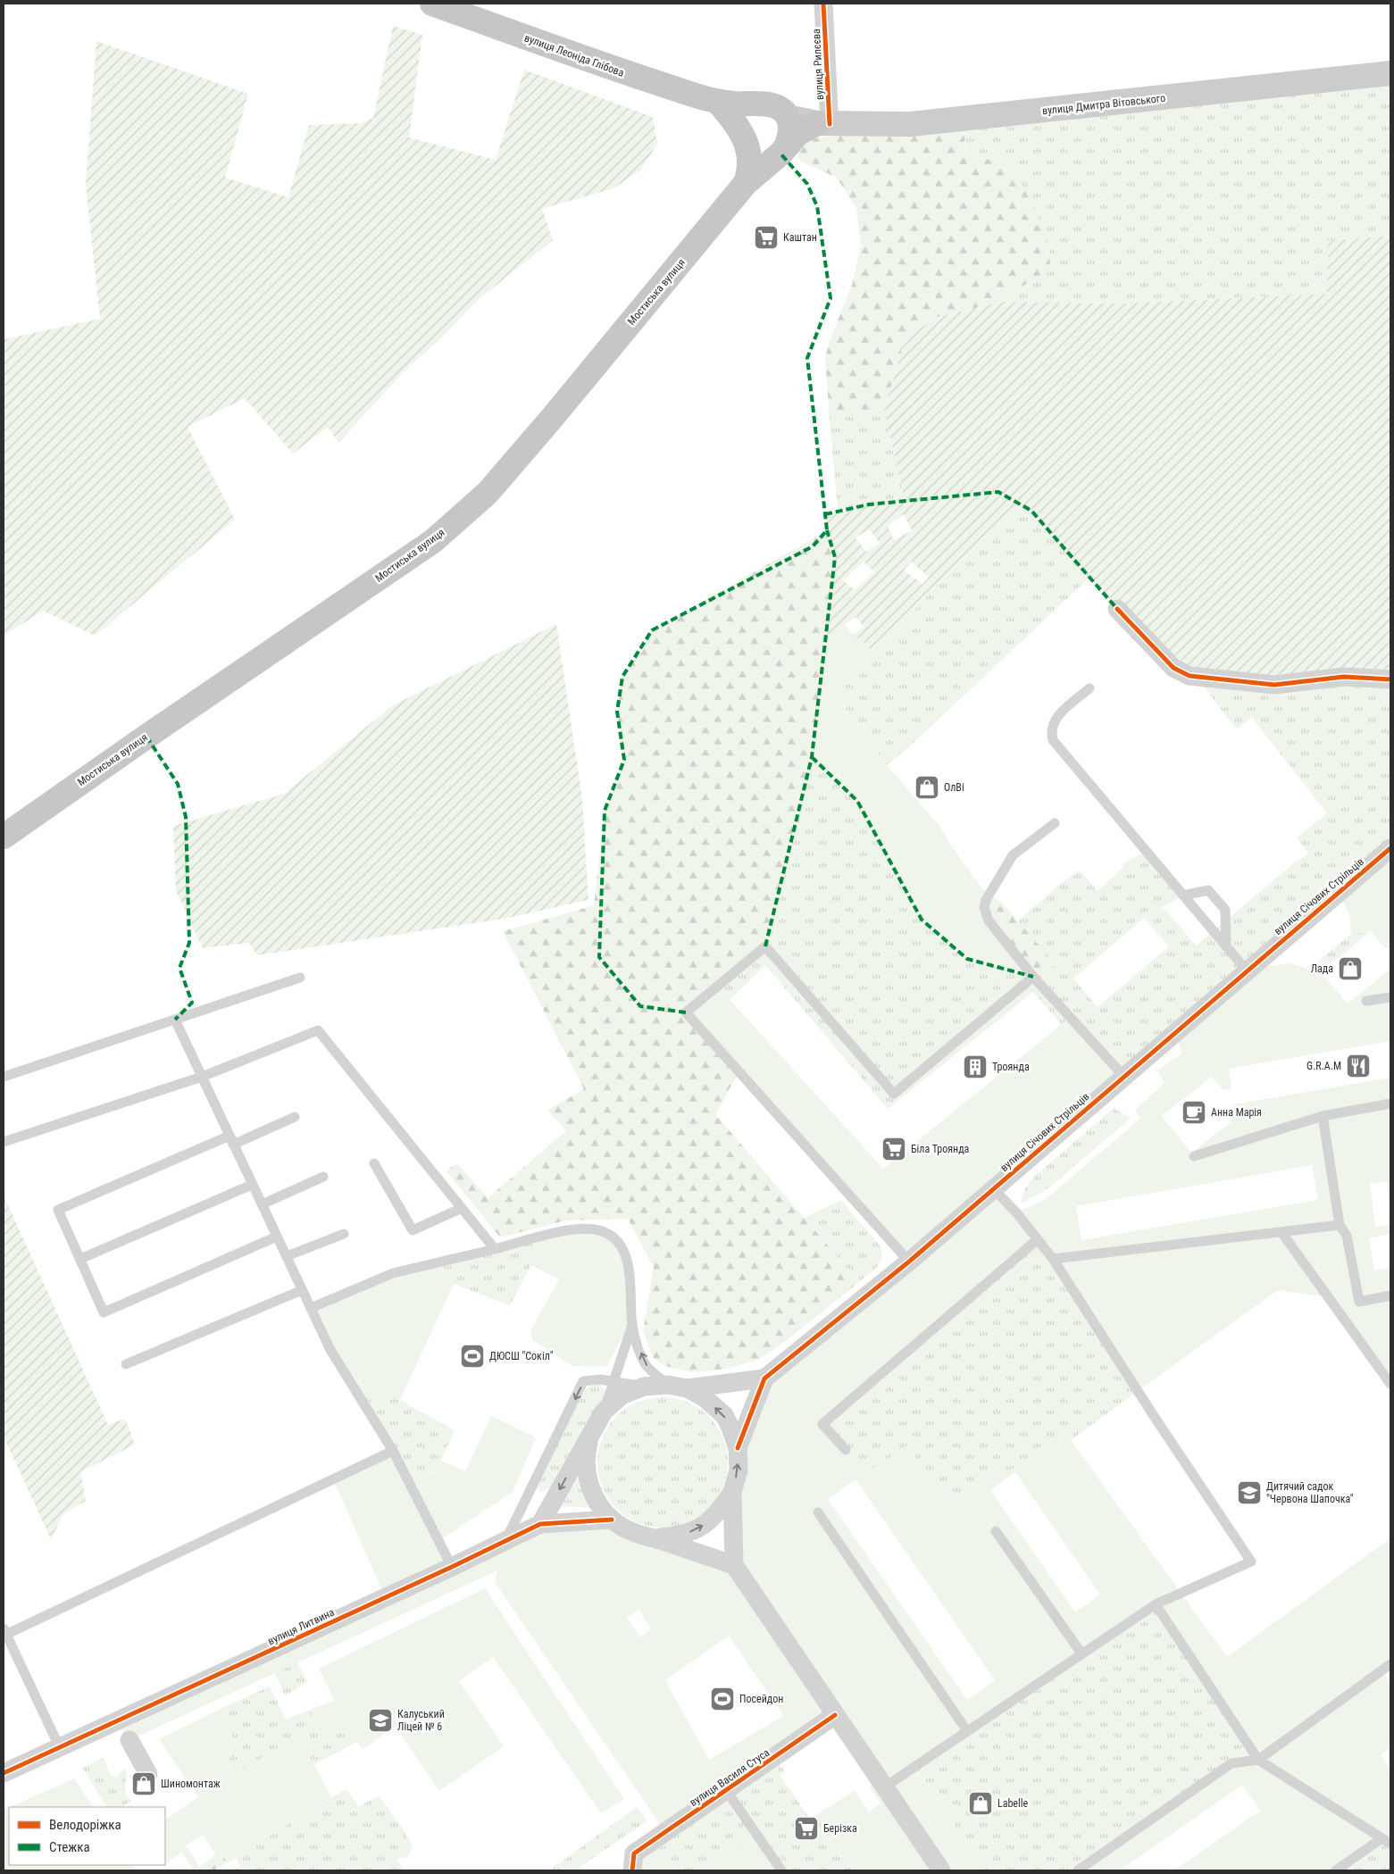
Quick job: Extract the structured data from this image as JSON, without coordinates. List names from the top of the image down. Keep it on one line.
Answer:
{"streets":{"main road":["вулиця Леоніда Глібова","вулиця Дмитра Вітовського","Мостиська вулиця"],"street":["вулиця Рилєєва","вулиця Січових Стрільців","вулиця Литвина","вулиця Василя Стуса"]},"crossings":[["вулиця Леоніда Глібова","вулиця Дмитра Вітовського"],["вулиця Леоніда Глібова","Мостиська вулиця"],["вулиця Рилєєва","вулиця Дмитра Вітовського"],["вулиця Рилєєва","Мостиська вулиця"],["вулиця Дмитра Вітовського","Мостиська вулиця"]],"places":{"supermarket":["Каштан","Біла Троянда","Берізка"],"shop":["ОлВі","Лада","Шиномонтаж","Labelle"],"restaurant":["G.R.A.M"],"building":["Троянда"],"cafe":["Анна Марія"],"sports":["ДЮСШ \"Сокіл\"","Посейдон"],"school or university":["Дитячий садок \"Червона Шапочка\"","Калуський Ліцей № 6"]},"legend":["Велодоріжка","Стежка"]}
